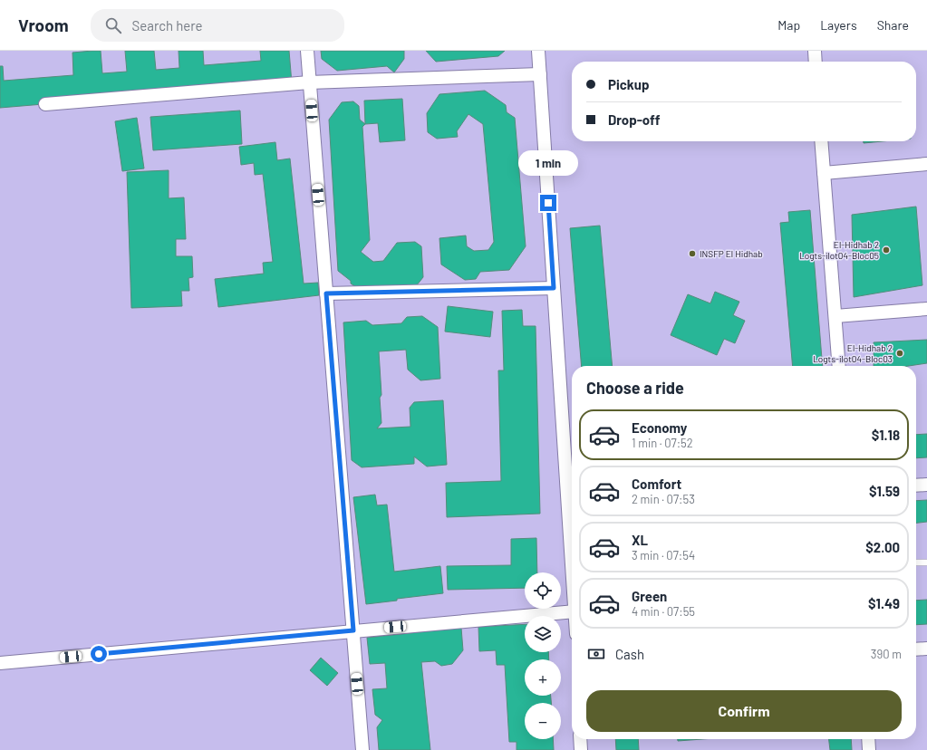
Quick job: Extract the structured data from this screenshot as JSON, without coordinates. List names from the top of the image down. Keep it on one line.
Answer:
{"places":["El-Hidhab 2 Logts-ilot04-Bloc05","INSFP El Hidhab","El-Hidhab 2 Logts-ilot04-Bloc03"],"page":{"header":"Vroom","search":"Search here","nav":["Map","Layers","Share"],"banner":["Pickup","Drop-off"],"bubble":"1 min","heading":"Choose a ride","list":[{"name":"Economy","note":"1 min · 07:52","value":"$1.18"},{"name":"Comfort","note":"2 min · 07:53","value":"$1.59"},{"name":"XL","note":"3 min · 07:54","value":"$2.00"},{"name":"Green","note":"4 min · 07:55","value":"$1.49"}],"map_buttons":["+","−"],"pay":["Cash","390 m"],"buttons":"Confirm"}}
